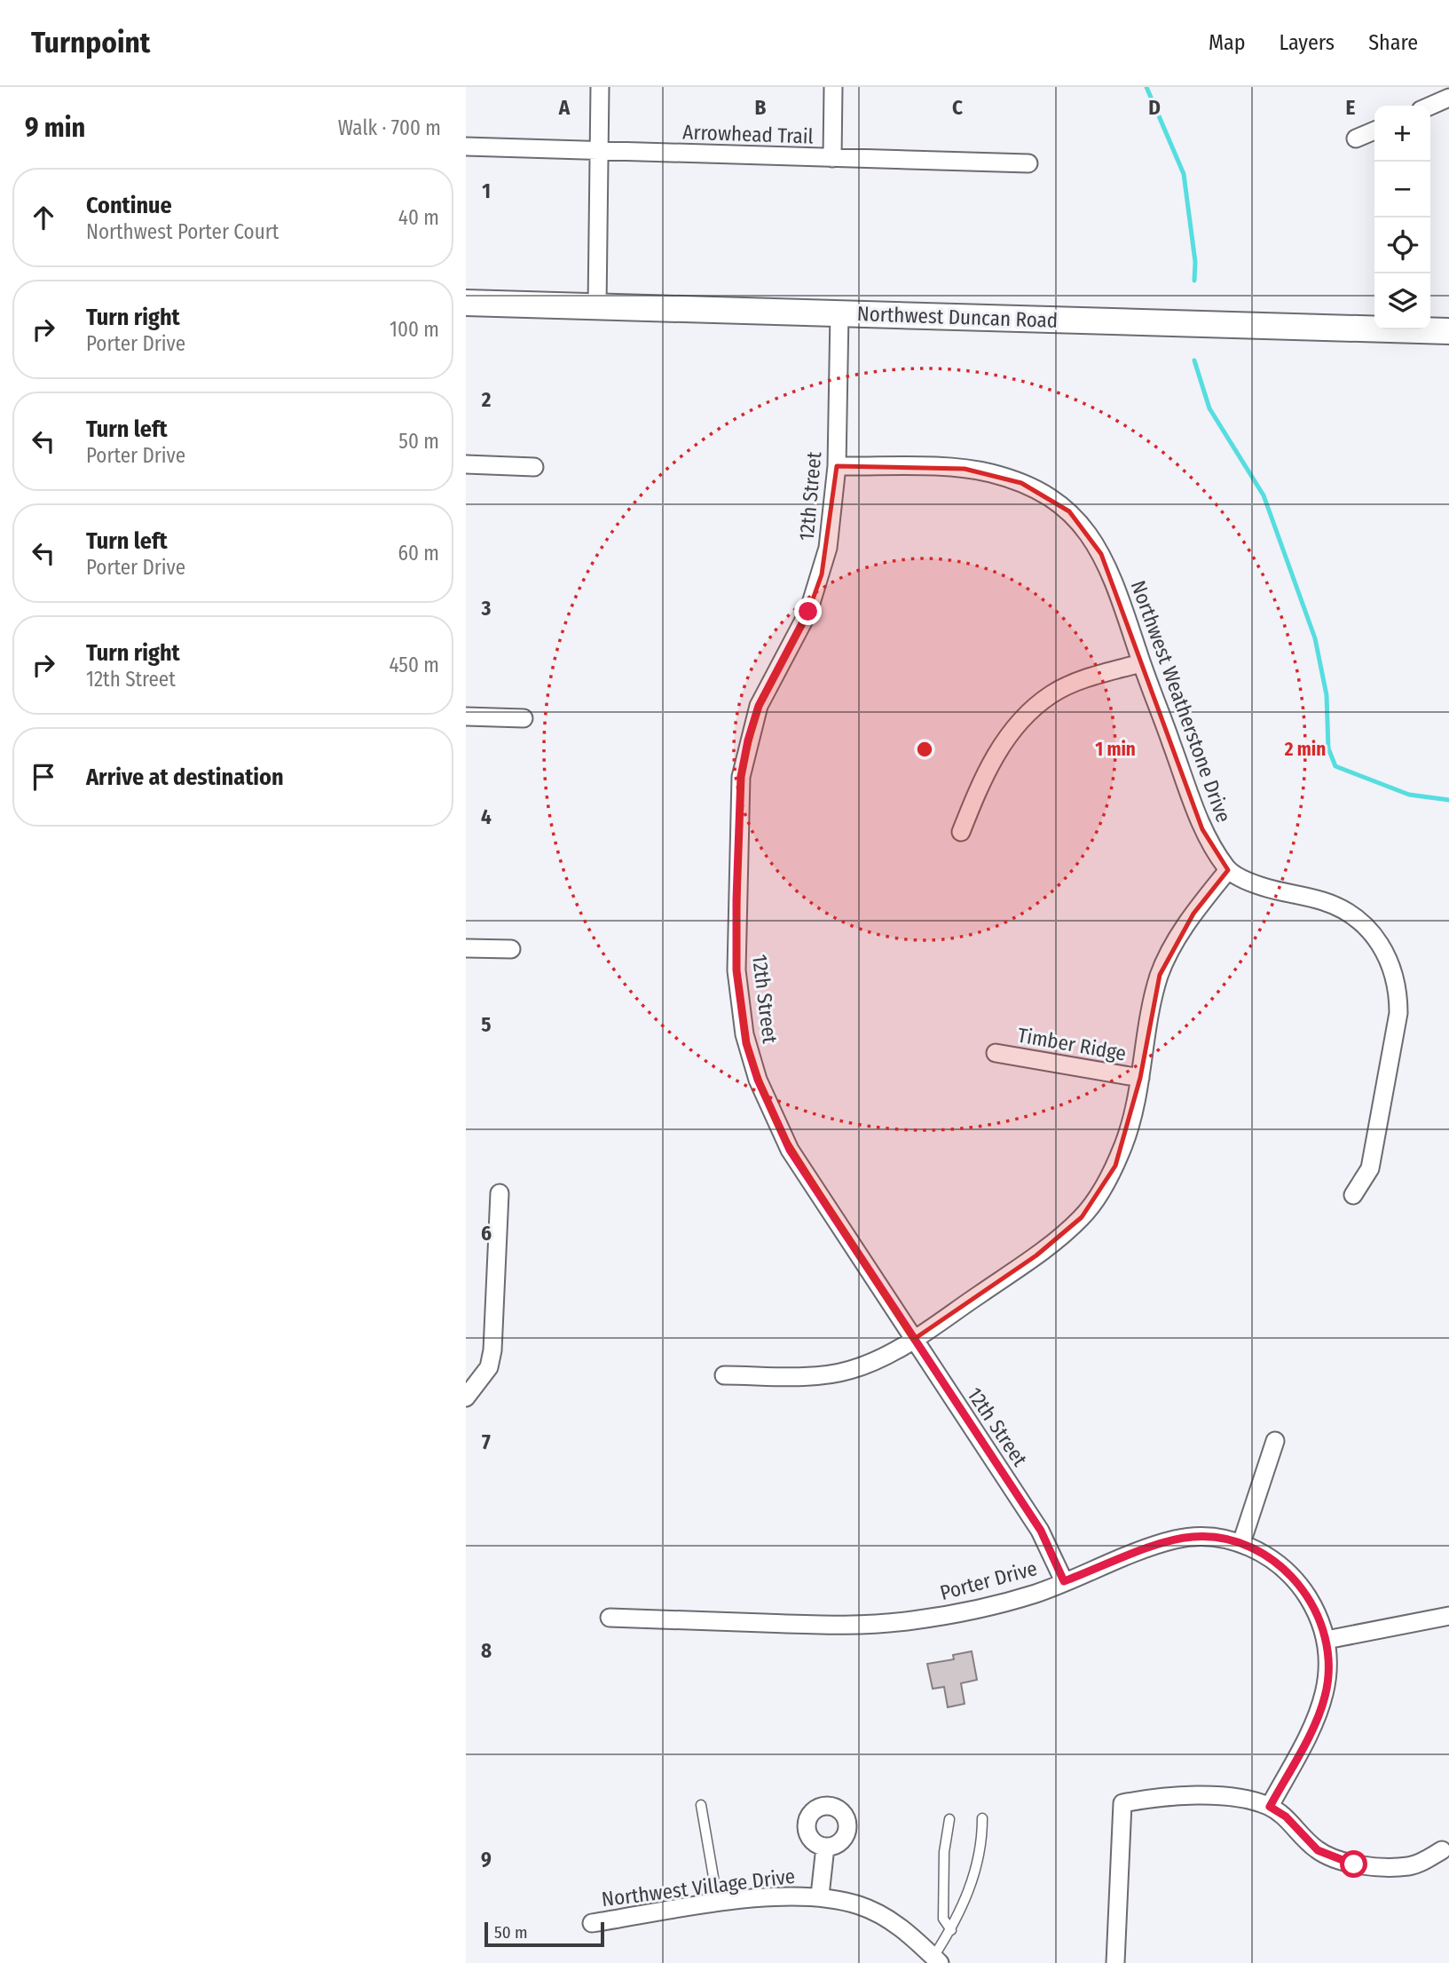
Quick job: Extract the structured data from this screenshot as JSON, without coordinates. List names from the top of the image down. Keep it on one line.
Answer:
{"streets":{"street":["Arrowhead Trail","Northwest Duncan Road","12th Street","Northwest Weatherstone Drive","Timber Ridge","Porter Drive","Northwest Village Drive"]},"crossings":[["Northwest Duncan Road","12th Street"],["12th Street","Northwest Weatherstone Drive"],["12th Street","Porter Drive"]],"scale_bar":"50 m","page":{"header":"Turnpoint","nav":["Map","Layers","Share"],"heading":["9 min","Walk · 700 m"],"map_buttons":["+","−"],"list":[["Continue","Northwest Porter Court","40 m"],["Turn right","Porter Drive","100 m"],["Turn left","Porter Drive","50 m"],["Turn left","Porter Drive","60 m"],["Turn right","12th Street","450 m"],"Arrive at destination"],"scale":"50 m"},"grid":{"columns":["A","B","C","D","E"],"rows":["1","2","3","4","5","6","7","8","9"]},"rings":["1 min","2 min"]}
